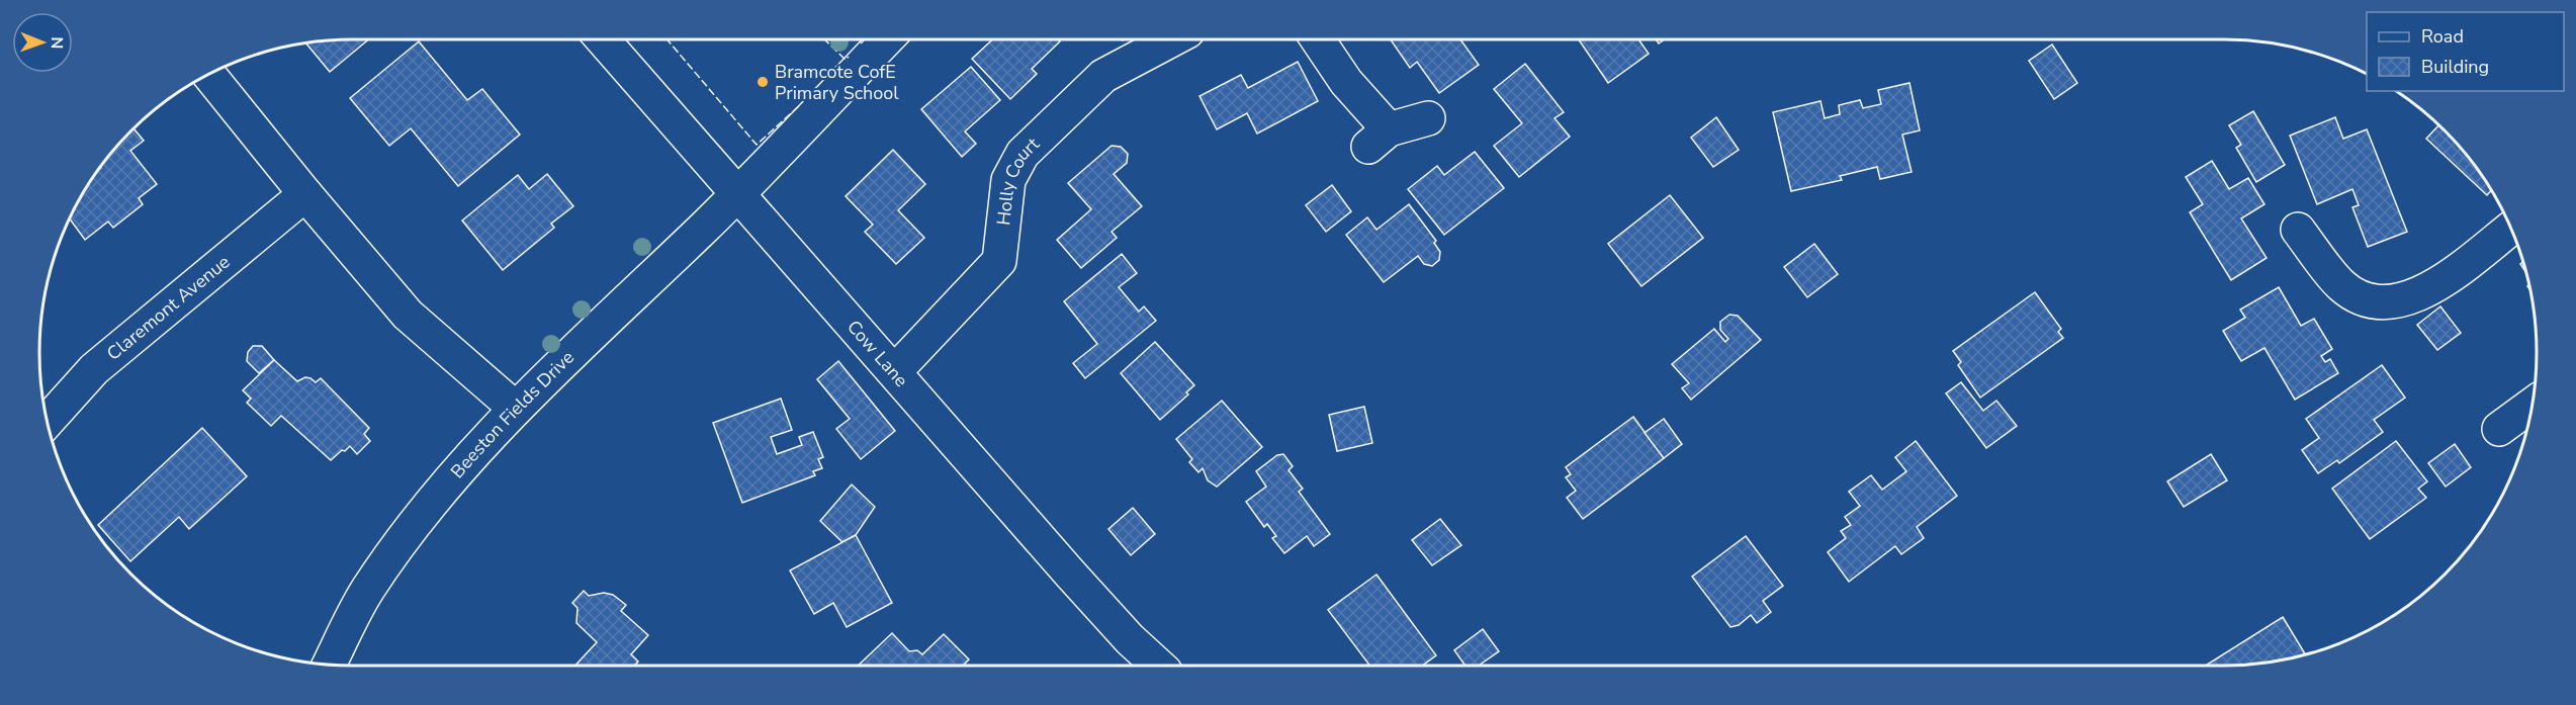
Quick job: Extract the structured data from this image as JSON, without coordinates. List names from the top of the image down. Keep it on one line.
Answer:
{"streets":{"street":["Holly Court","Claremont Avenue","Cow Lane","Beeston Fields Drive"]},"crossings":[["Holly Court","Cow Lane"],["Cow Lane","Beeston Fields Drive"]],"places":["Bramcote CofE Primary School"],"legend":["Road","Building"],"north":"right"}
